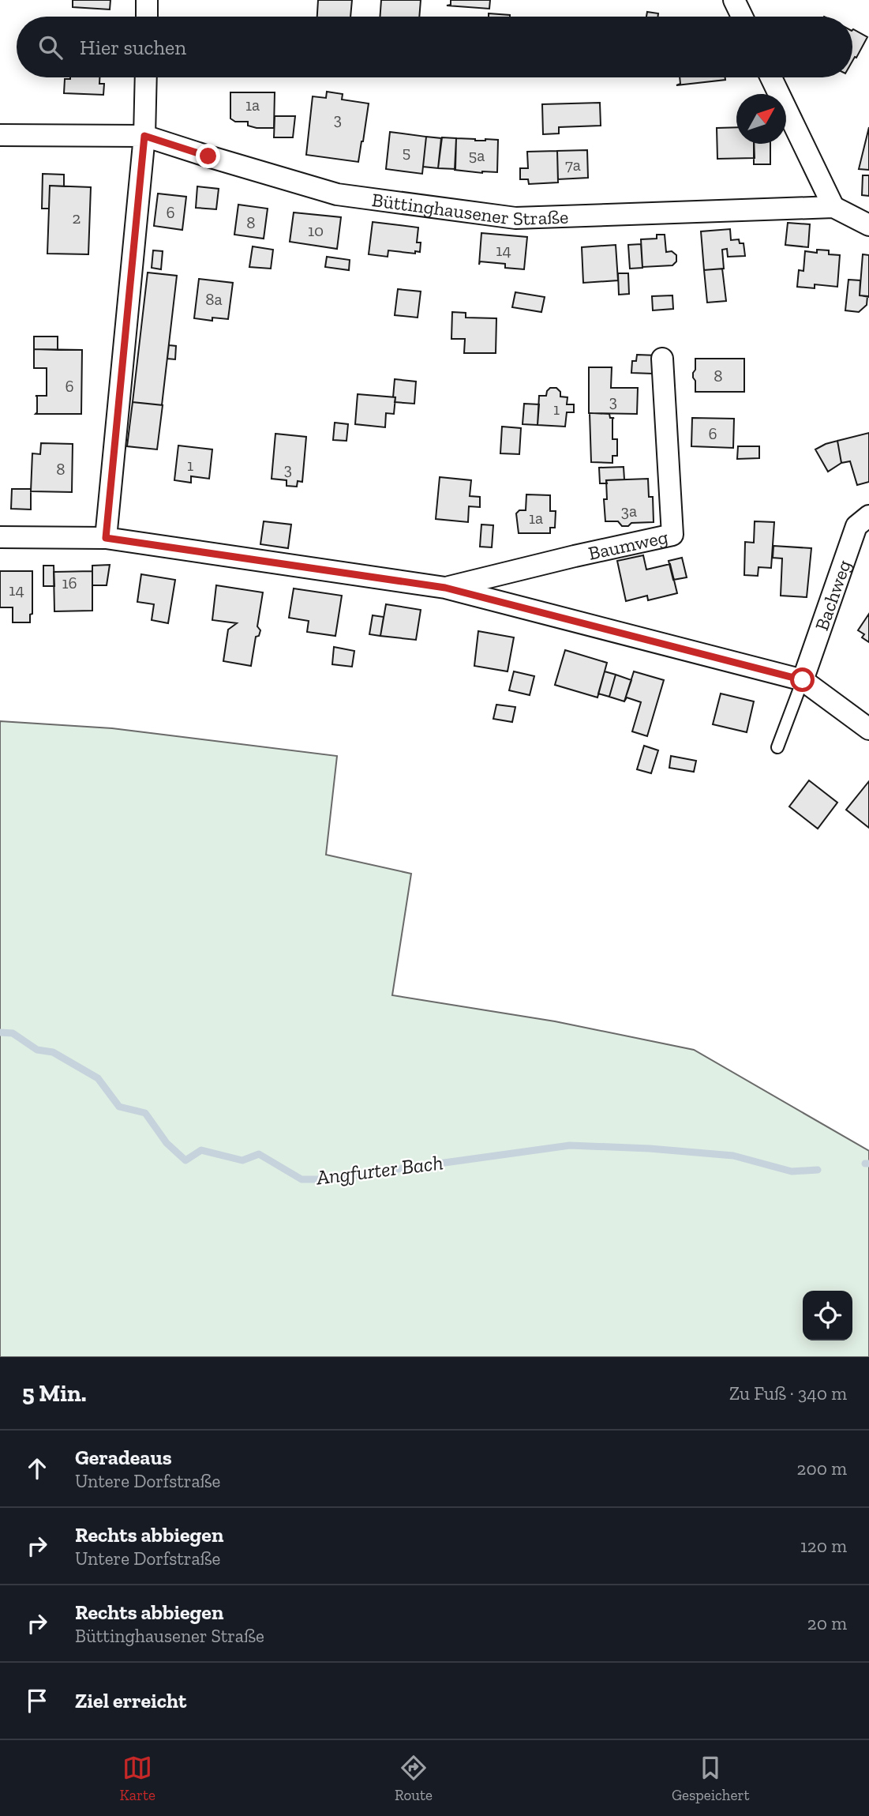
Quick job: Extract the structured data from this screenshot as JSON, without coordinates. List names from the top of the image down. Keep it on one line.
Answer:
{"streets":{"street":["Büttinghausener Straße","Baumweg","Bachweg"]},"water":["Angfurter Bach"],"house_numbers":["1a","3","5","5a","7a","6","2","8","10","14","8a","8","6","3","1","6","1","8","3","3a","1a","16","14"],"north":"top right","page":{"search":"Hier suchen","heading":["5 Min.","Zu Fuß · 340 m"],"list":[["Geradeaus","Untere Dorfstraße","200 m"],["Rechts abbiegen","Untere Dorfstraße","120 m"],["Rechts abbiegen","Büttinghausener Straße","20 m"],"Ziel erreicht"],"nav":["Karte","Route","Gespeichert"]}}
